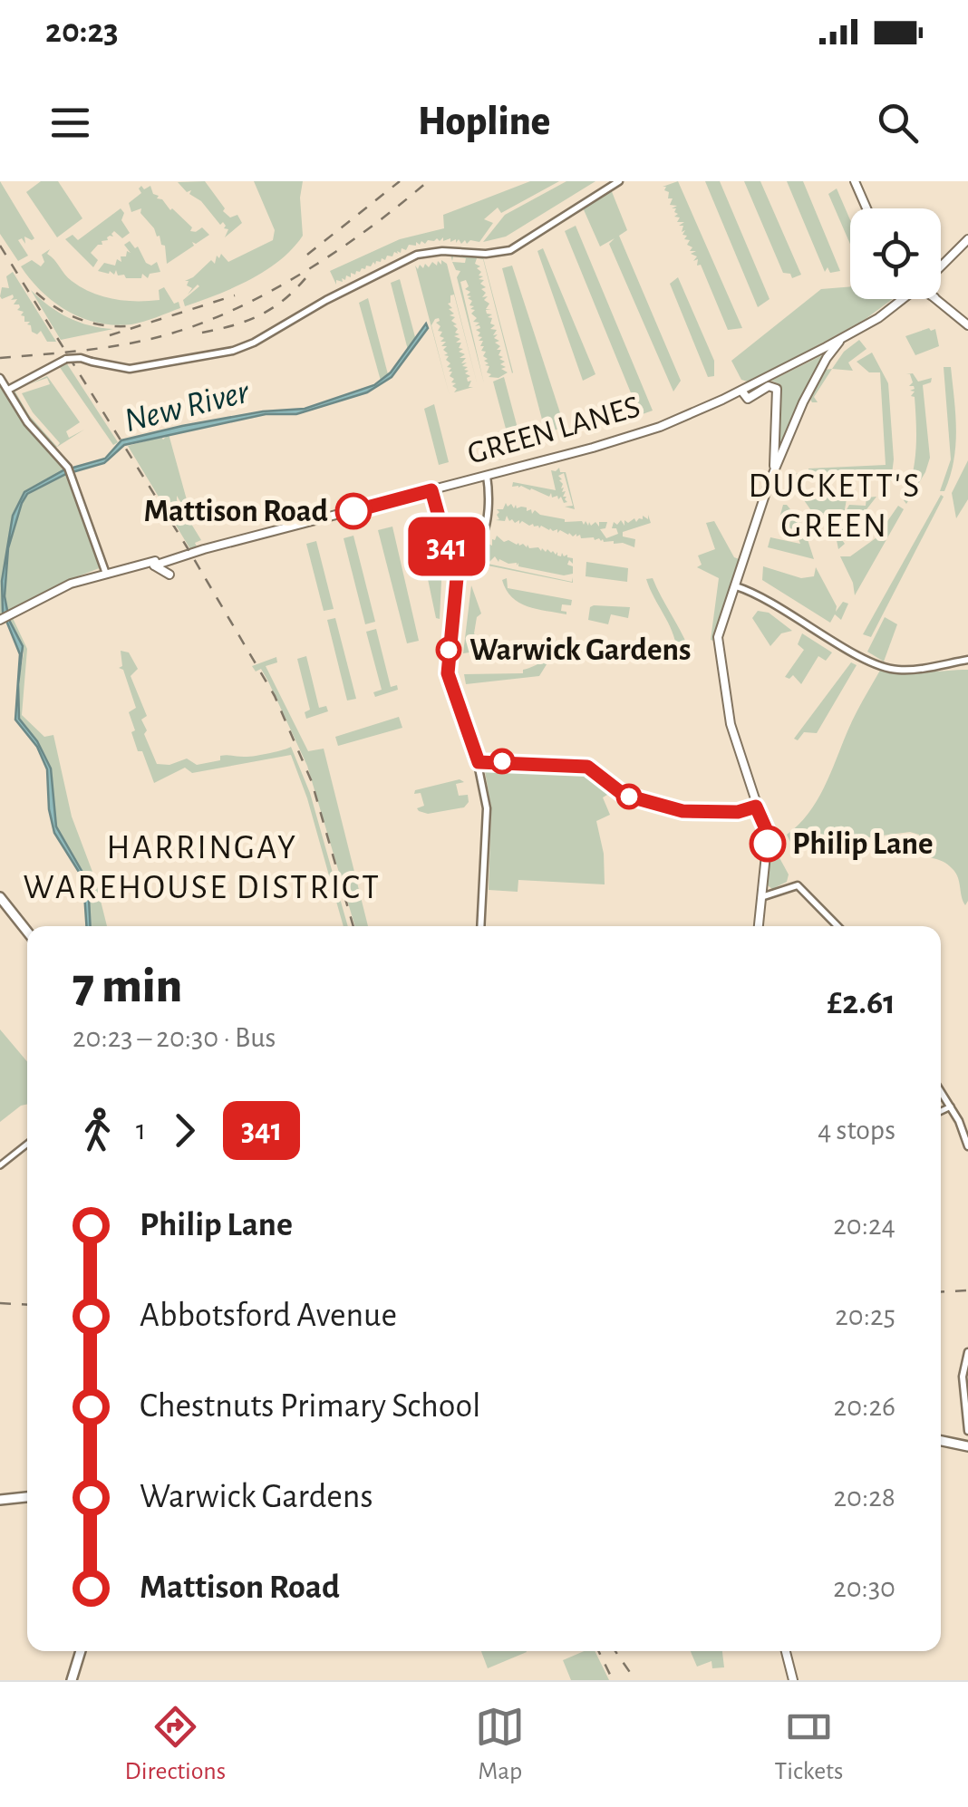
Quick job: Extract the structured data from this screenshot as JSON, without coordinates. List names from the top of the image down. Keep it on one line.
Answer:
{"streets":{"main road":["GREEN LANES"]},"districts":["DUCKETT'S GREEN","HARRINGAY WAREHOUSE DISTRICT"],"water":["New River"],"places":["Mattison Road","Warwick Gardens","Philip Lane"],"lines":["bus line 341"],"page":{"status":"20:23","header":"Hopline","on_map":"341","heading":["7 min","20:23 – 20:30 · Bus","£2.61"],"legs":["1","341","4 stops"],"list":[{"name":"Philip Lane","value":"20:24"},{"name":"Abbotsford Avenue","value":"20:25"},{"name":"Chestnuts Primary School","value":"20:26"},{"name":"Warwick Gardens","value":"20:28"},{"name":"Mattison Road","value":"20:30"}],"tabs":["Directions","Map","Tickets"]}}
